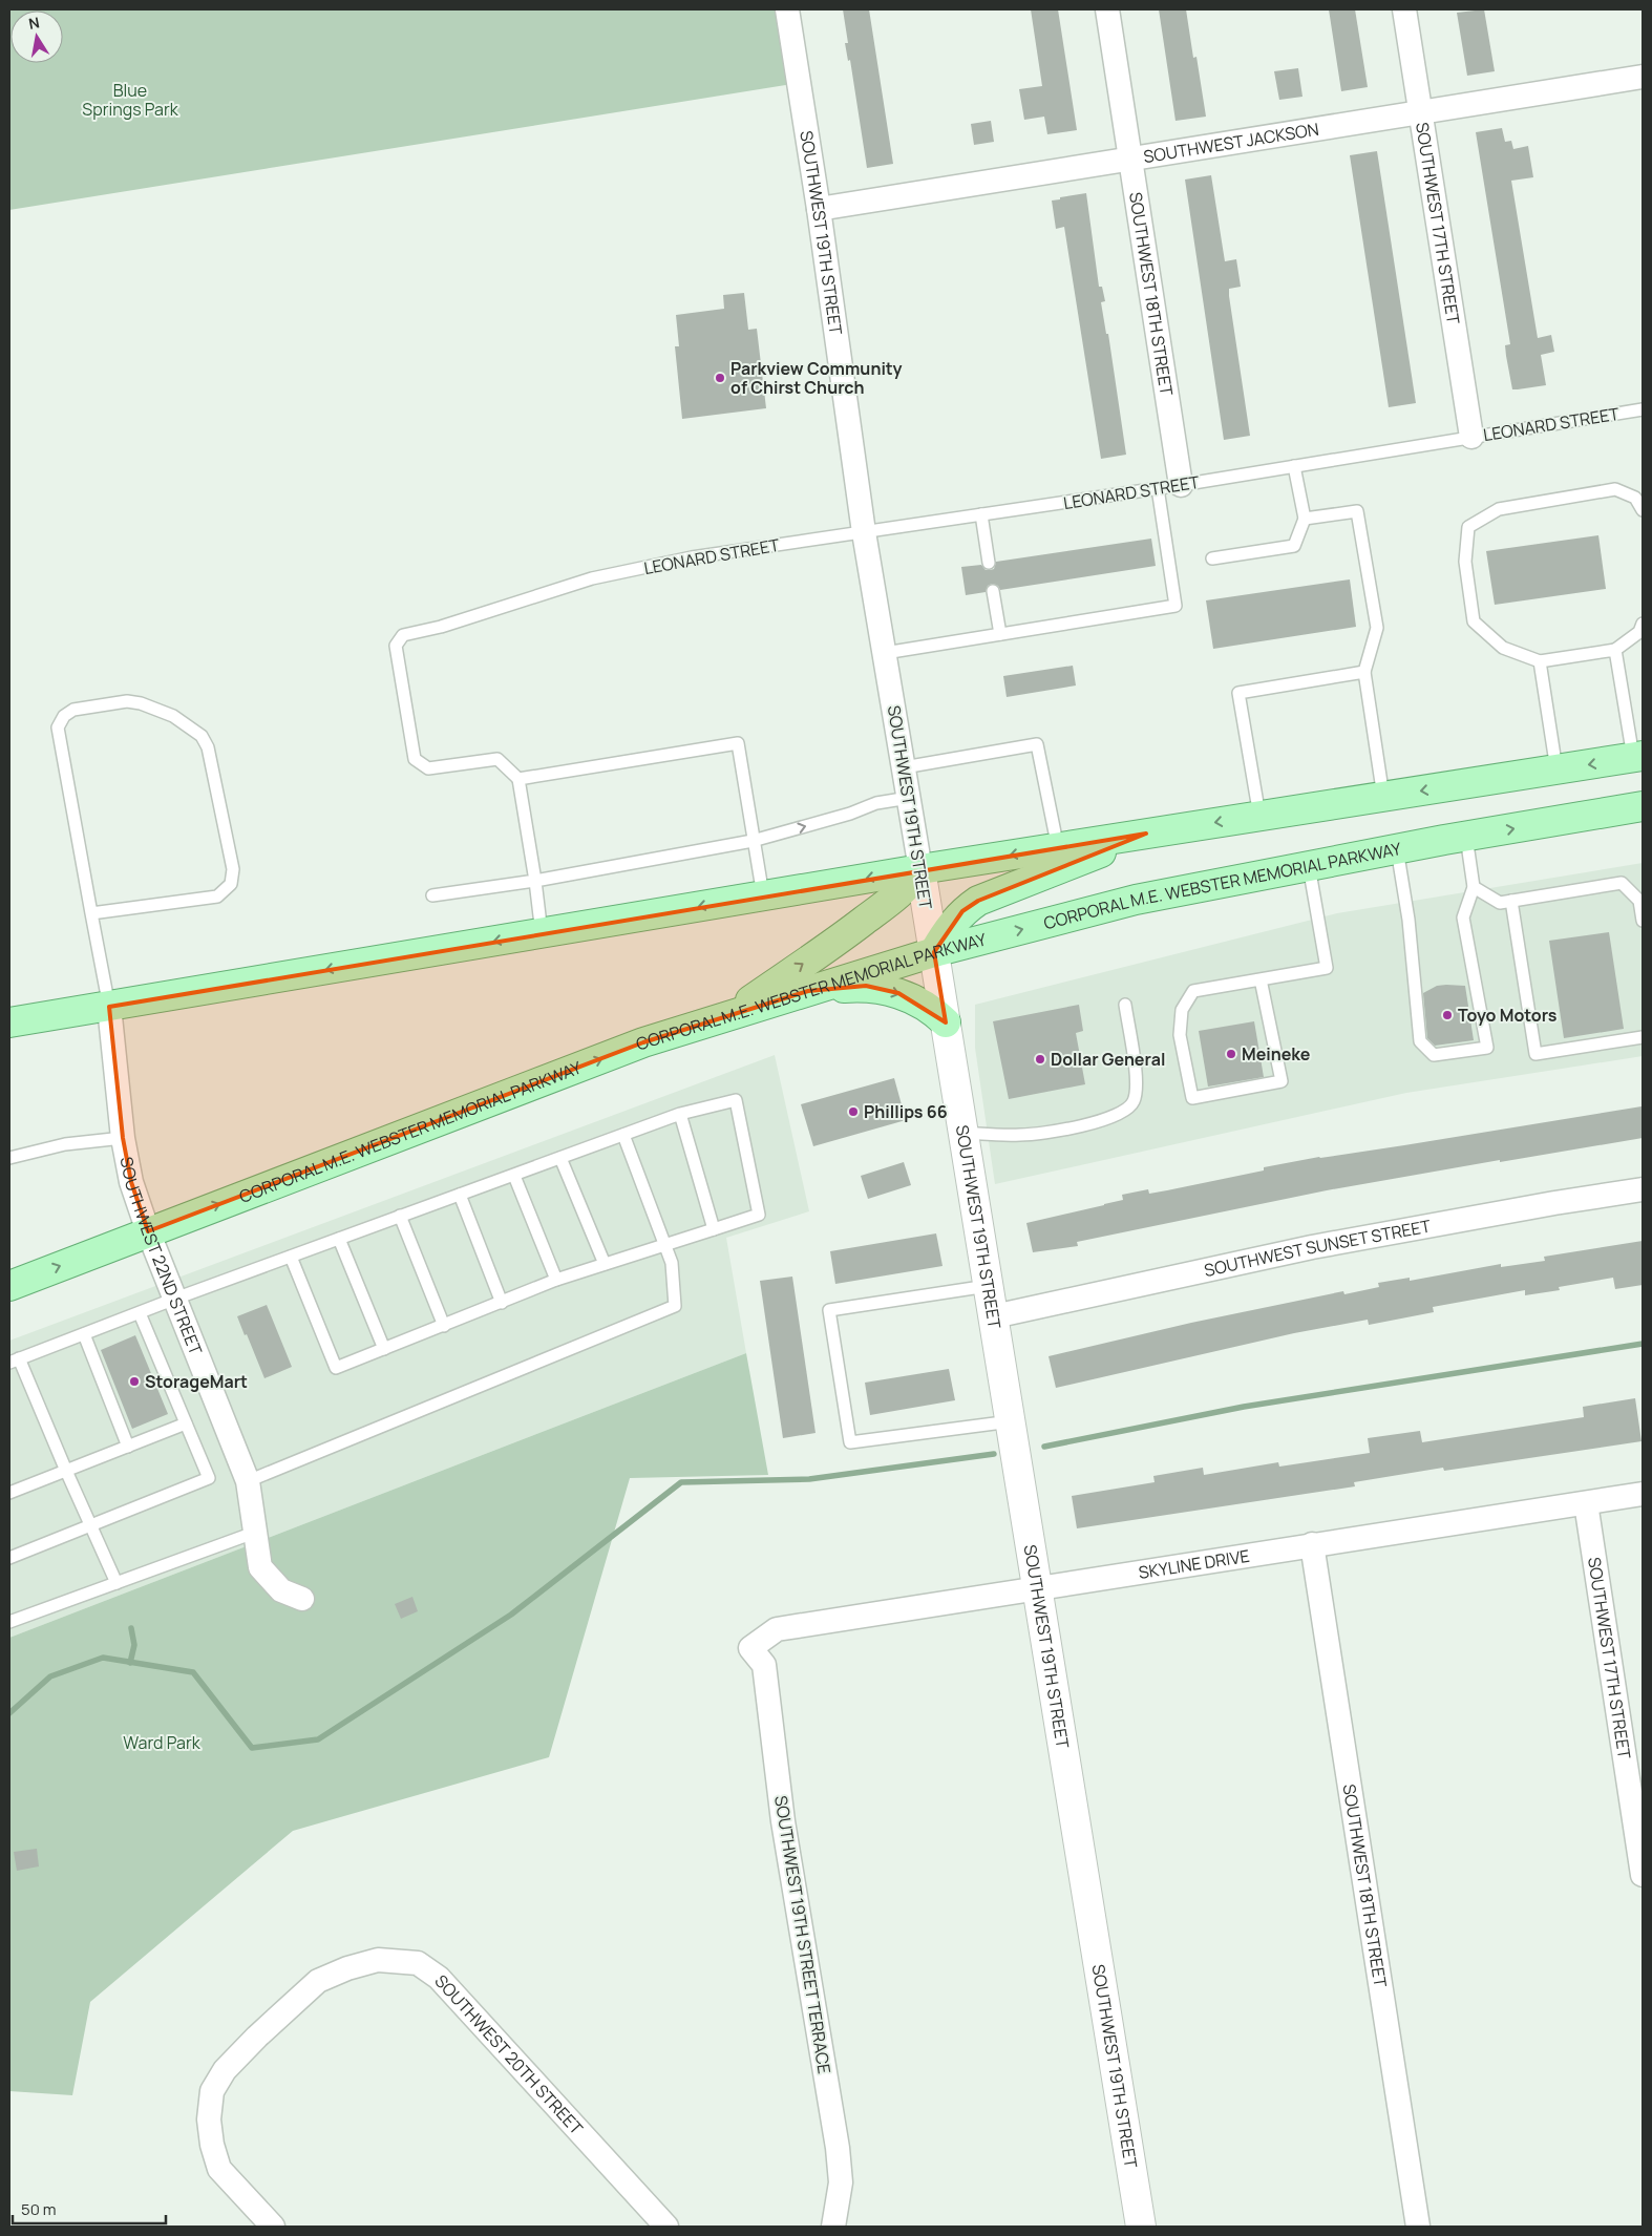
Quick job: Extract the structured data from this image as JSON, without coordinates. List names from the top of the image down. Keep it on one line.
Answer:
{"streets":{"main road":["CORPORAL M.E. WEBSTER MEMORIAL PARKWAY"],"street":["SOUTHWEST JACKSON","SOUTHWEST 17TH STREET","SOUTHWEST 19TH STREET","SOUTHWEST 18TH STREET","SOUTHWEST SUNSET STREET","SOUTHWEST 22ND STREET","SKYLINE DRIVE","SOUTHWEST 19TH STREET TERRACE","SOUTHWEST 20TH STREET"],"lane":["LEONARD STREET"]},"crossings":[["SOUTHWEST JACKSON","SOUTHWEST 17TH STREET"],["SOUTHWEST JACKSON","SOUTHWEST 19TH STREET"],["SOUTHWEST JACKSON","SOUTHWEST 18TH STREET"],["SOUTHWEST 17TH STREET","LEONARD STREET"],["SOUTHWEST 17TH STREET","SKYLINE DRIVE"],["SOUTHWEST 19TH STREET","LEONARD STREET"],["SOUTHWEST 19TH STREET","CORPORAL M.E. WEBSTER MEMORIAL PARKWAY"],["SOUTHWEST 19TH STREET","SOUTHWEST SUNSET STREET"],["SOUTHWEST 19TH STREET","SKYLINE DRIVE"],["SOUTHWEST 18TH STREET","LEONARD STREET"],["SOUTHWEST 18TH STREET","SKYLINE DRIVE"],["CORPORAL M.E. WEBSTER MEMORIAL PARKWAY","SOUTHWEST 22ND STREET"],["SKYLINE DRIVE","SOUTHWEST 19TH STREET TERRACE"]],"parks":["Blue Springs Park","Ward Park"],"places":["Parkview Community of Chirst Church","Toyo Motors","Meineke","Dollar General","Phillips 66","StorageMart"],"scale_bar":"50 m","north":"top"}
